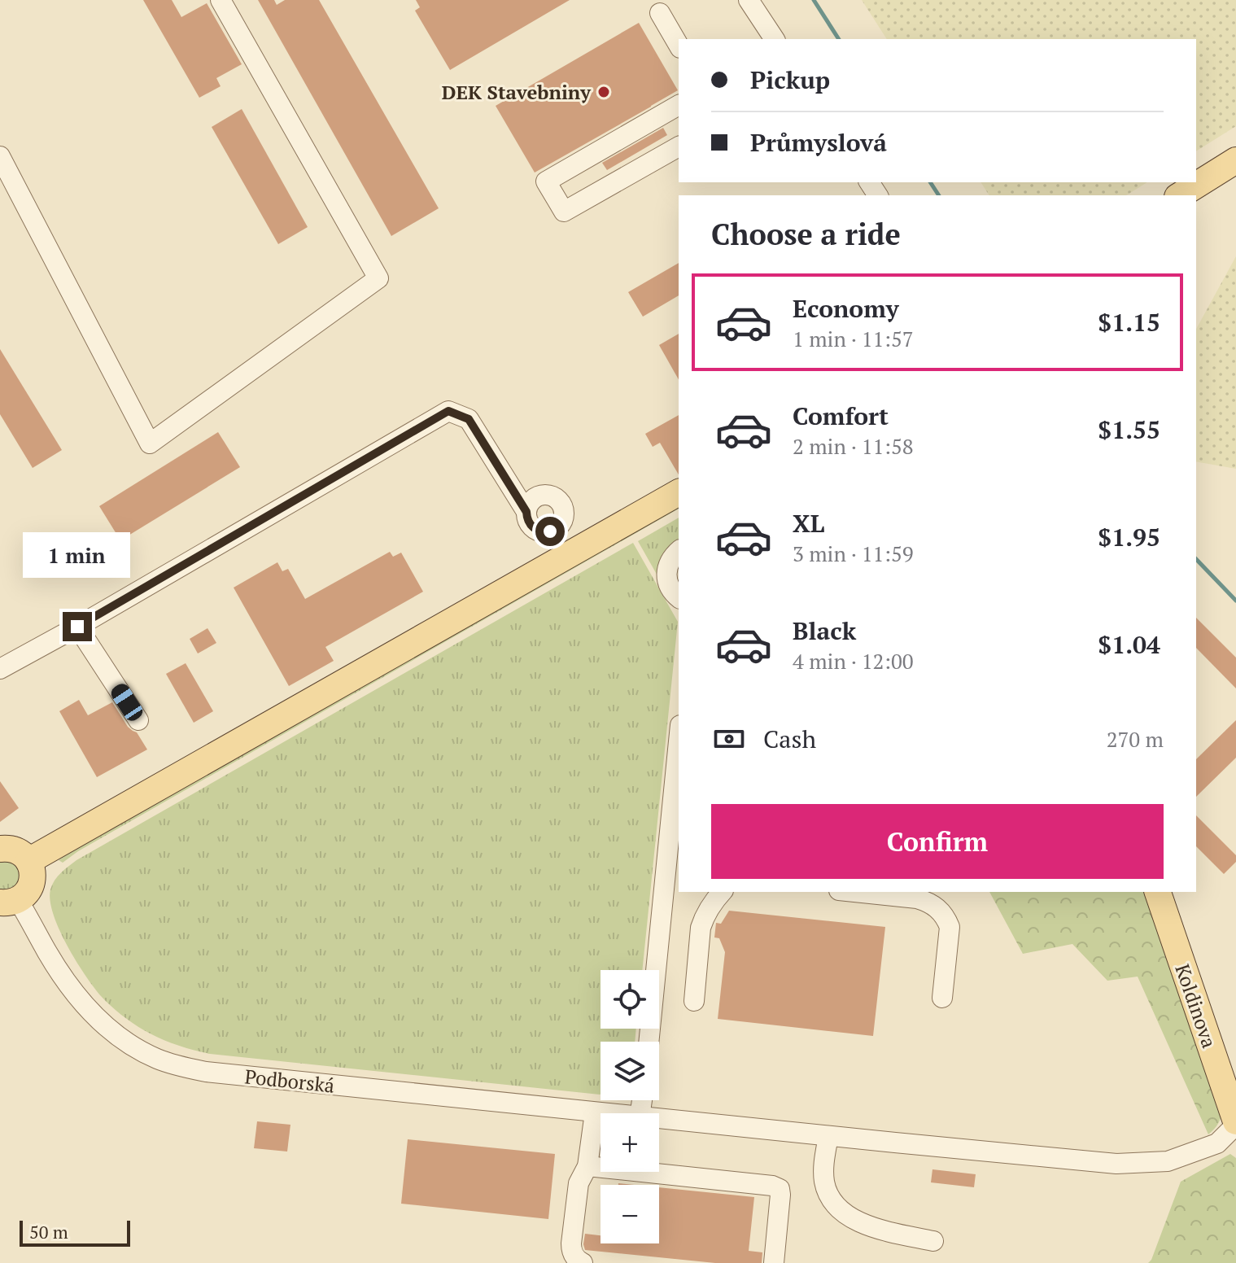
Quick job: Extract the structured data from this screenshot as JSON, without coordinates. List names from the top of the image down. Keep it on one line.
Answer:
{"streets":{"main road":["Koldinova"],"street":["Podborská"]},"crossings":[["Koldinova","Podborská"]],"places":["DEK Stavebniny"],"scale_bar":"50 m","page":{"banner":["Pickup","Průmyslová"],"heading":"Choose a ride","list":[{"name":"Economy","note":"1 min · 11:57","value":"$1.15"},{"name":"Comfort","note":"2 min · 11:58","value":"$1.55"},{"name":"XL","note":"3 min · 11:59","value":"$1.95"},{"name":"Black","note":"4 min · 12:00","value":"$1.04"}],"bubble":"1 min","pay":["Cash","270 m"],"buttons":"Confirm","map_buttons":["+","−"],"scale":"50 m"}}
